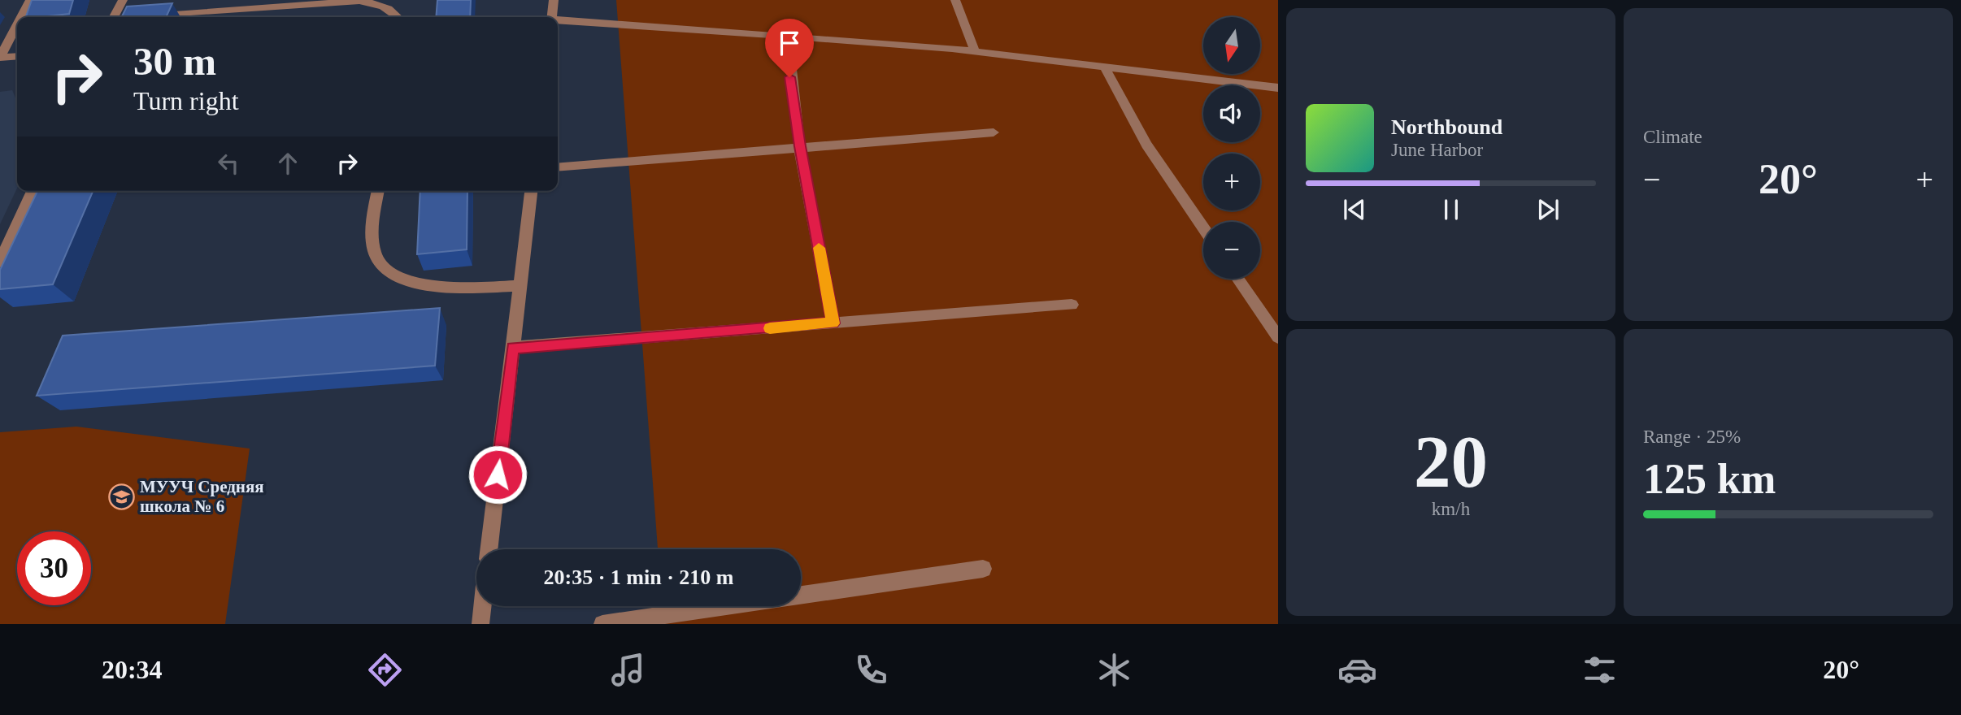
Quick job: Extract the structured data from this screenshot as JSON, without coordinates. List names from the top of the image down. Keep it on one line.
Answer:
{"places":{"school or university":["МУУЧ Средняя школа № 6"]},"north":"bottom","page":{"tile":["Climate",["20","km/h"],["Range · 25%","125 km"]],"map_buttons":["+","−"],"turn":["30 m","Turn right"],"song":["Northbound","June Harbor"],"heat":["−","20°","+"],"limit":"30","trip":"20:35 · 1 min · 210 m","tabs":["20:34","20°"]}}
